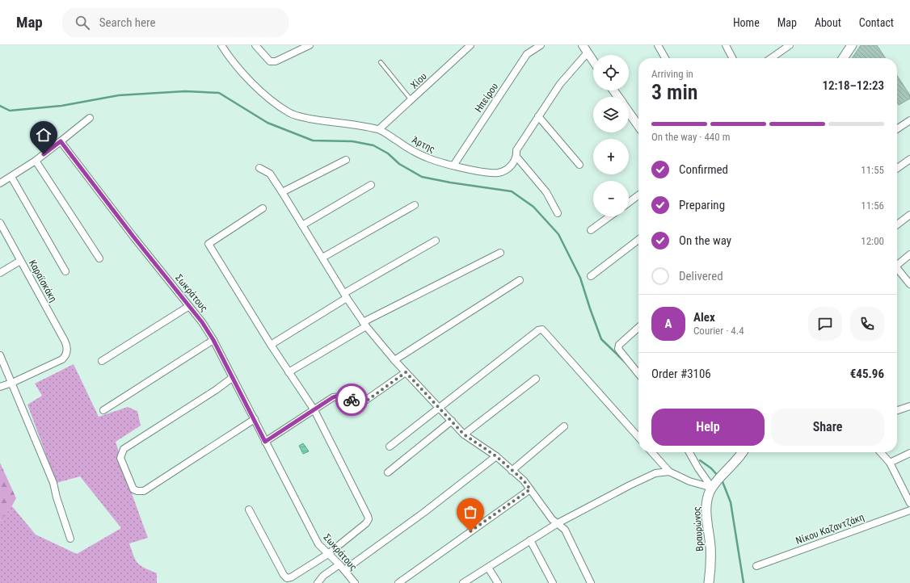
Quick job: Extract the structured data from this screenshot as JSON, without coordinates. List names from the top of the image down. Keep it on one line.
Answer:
{"streets":{"main road":["Βραυρώνος"],"street":["Χίου","Ηπείρου","Άρτης","Καραϊσκάκη","Σωκράτους","Νίκου Καζαντζάκη"]},"crossings":[["Χίου","Άρτης"],["Ηπείρου","Άρτης"]],"page":{"header":"Map","search":"Search here","nav":["Home","Map","About","Contact"],"map_buttons":["+","−"],"heading":["3 min","Arriving in","12:18–12:23"],"panel":["Alex","Courier · 4.4","Order #3106","€45.96"],"bar":"On the way · 440 m","list":[["Confirmed","11:55"],["Preparing","11:56"],["On the way","12:00"],"Delivered"],"round":"A","buttons":["Help","Share"]}}
